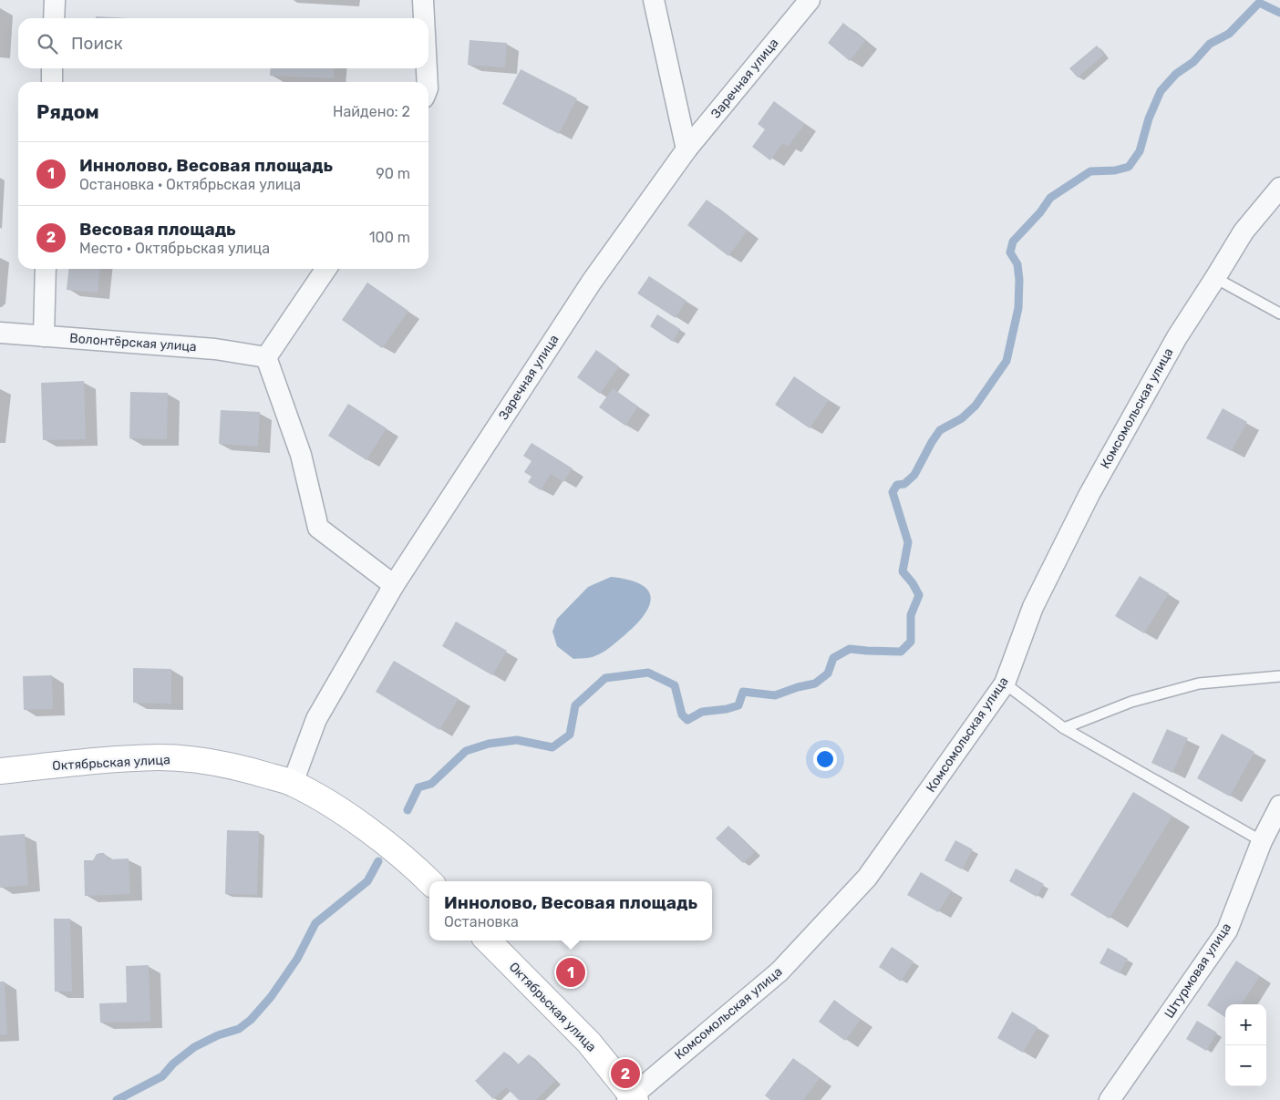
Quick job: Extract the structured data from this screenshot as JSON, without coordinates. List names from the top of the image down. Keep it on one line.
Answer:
{"streets":{"main road":["Октябрьская улица"],"street":["Заречная улица","Волонтёрская улица","Комсомольская улица","Штурмовая улица"]},"crossings":[["Заречная улица","Октябрьская улица"],["Комсомольская улица","Октябрьская улица"]],"page":{"search":"Поиск","heading":["Рядом","Найдено: 2"],"list":[{"mark":"1","name":"Иннолово, Весовая площадь","note":"Остановка · Октябрьская улица","value":"90 m"},{"mark":"2","name":"Весовая площадь","note":"Место · Октябрьская улица","value":"100 m"}],"popup":["Иннолово, Весовая площадь","Остановка"],"pins":["1","2"],"map_buttons":["+","−"]}}
